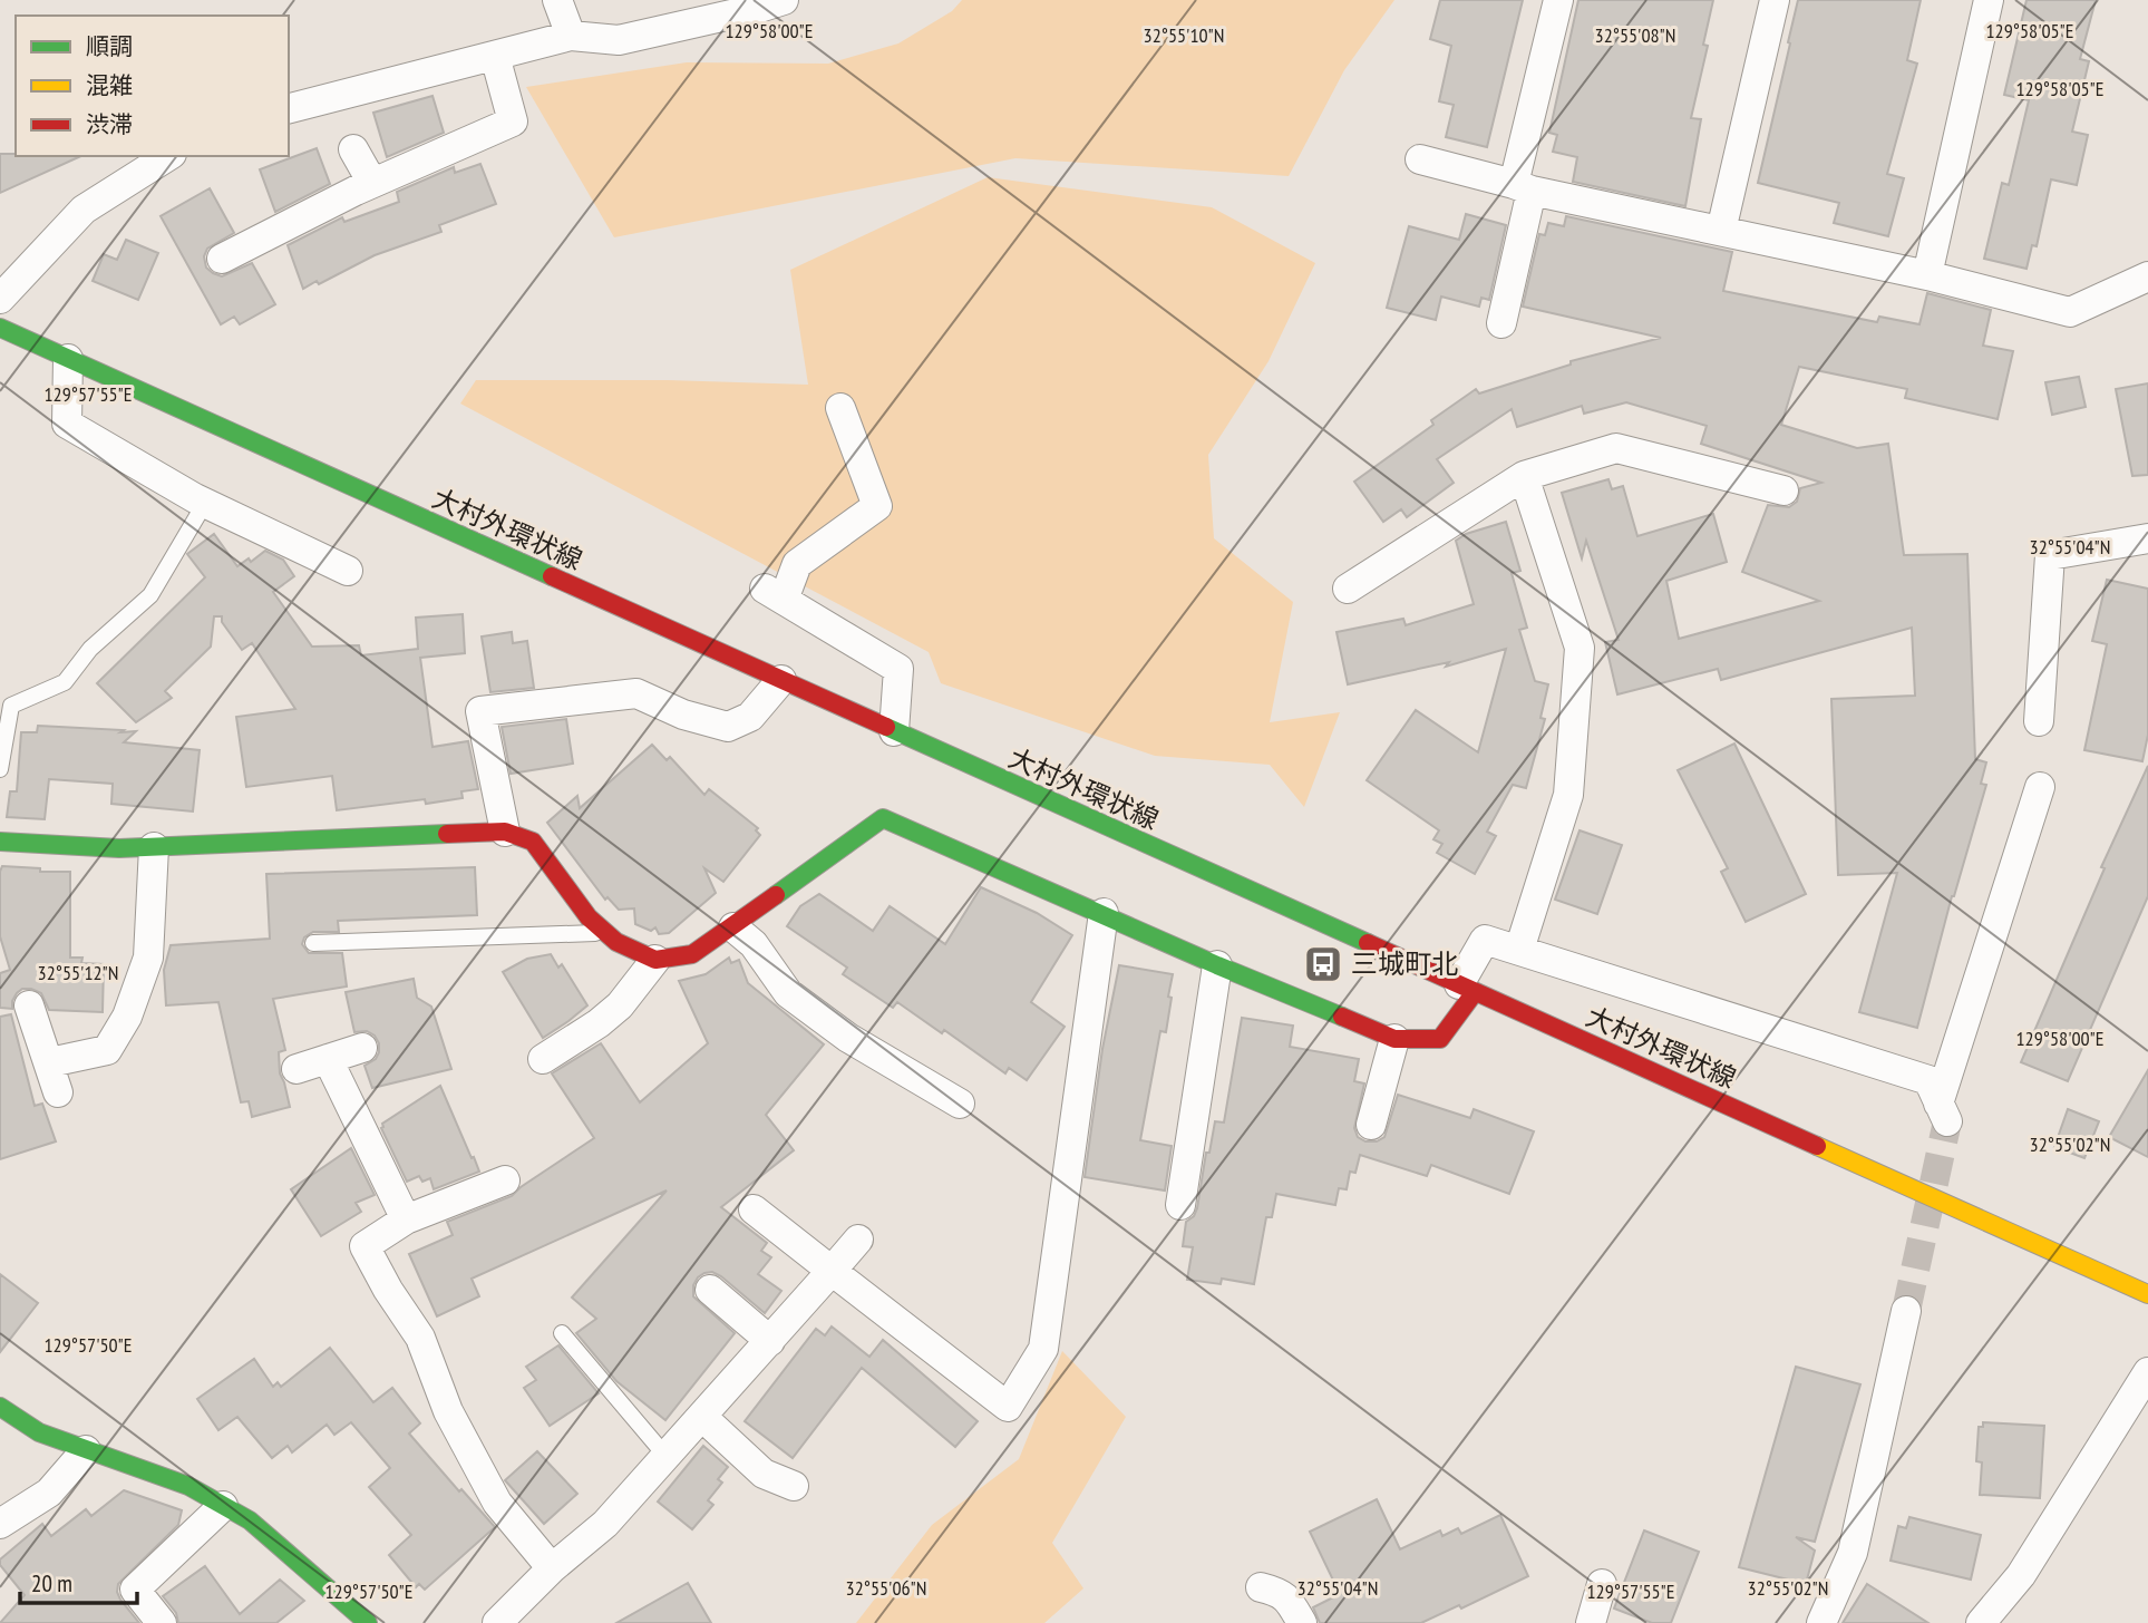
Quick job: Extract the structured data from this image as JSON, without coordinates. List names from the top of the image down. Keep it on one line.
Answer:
{"streets":{"main road":["大村外環状線"]},"places":{"bus stop":["三城町北"]},"legend":["順調","混雑","渋滞"],"scale_bar":"20 m","coordinates":["129°58'00\"E","129°58'05\"E","32°55'10\"N","32°55'08\"N","129°57'55\"E","32°55'04\"N","32°55'12\"N","32°55'02\"N","129°57'50\"E","32°55'06\"N"]}
